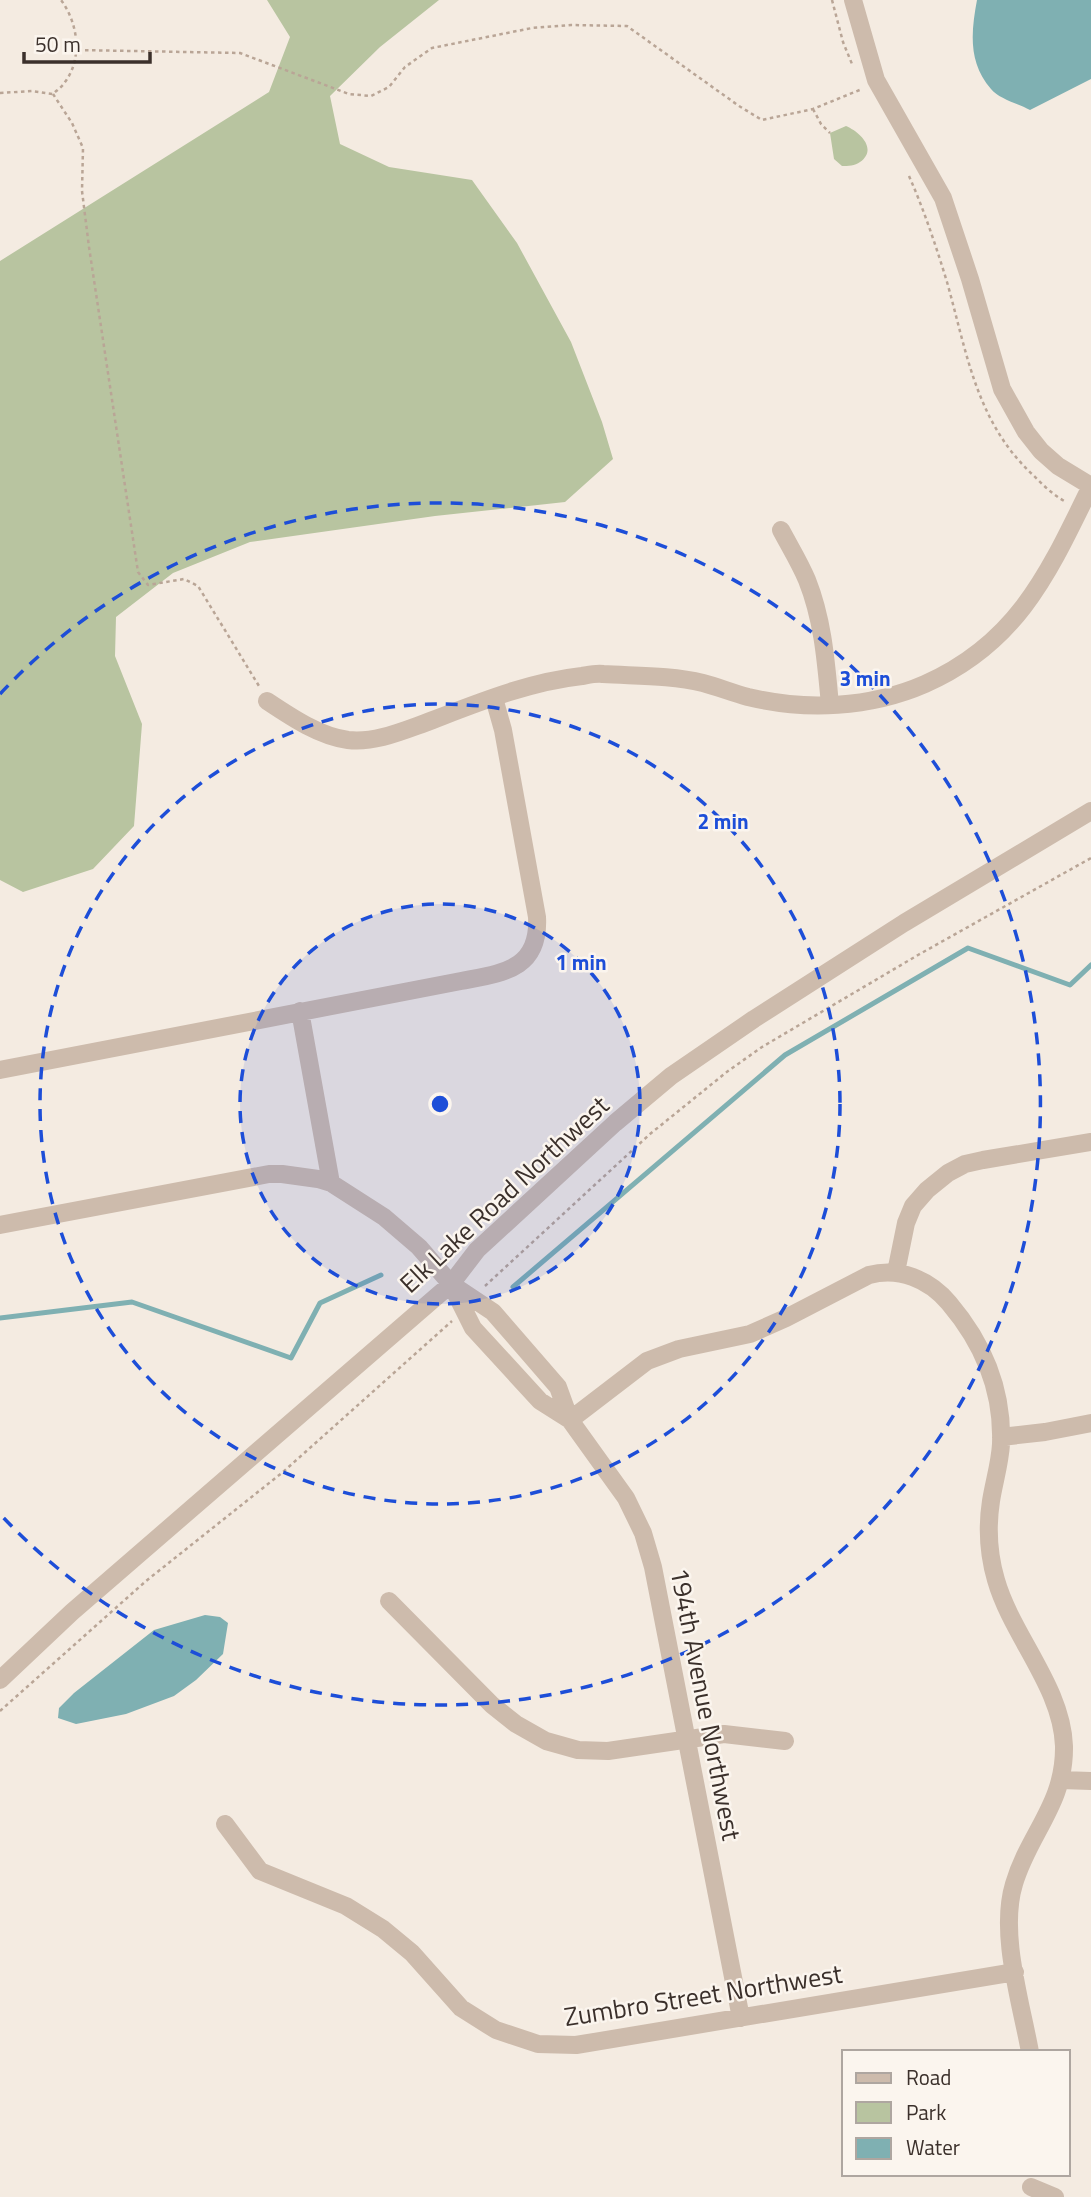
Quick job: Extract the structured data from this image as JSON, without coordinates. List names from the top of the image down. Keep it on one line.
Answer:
{"streets":{"street":["Elk Lake Road Northwest","194th Avenue Northwest","Zumbro Street Northwest"]},"crossings":[["Elk Lake Road Northwest","194th Avenue Northwest"],["194th Avenue Northwest","Zumbro Street Northwest"]],"legend":["Road","Park","Water"],"scale_bar":"50 m","rings":["3 min","2 min","1 min"]}
